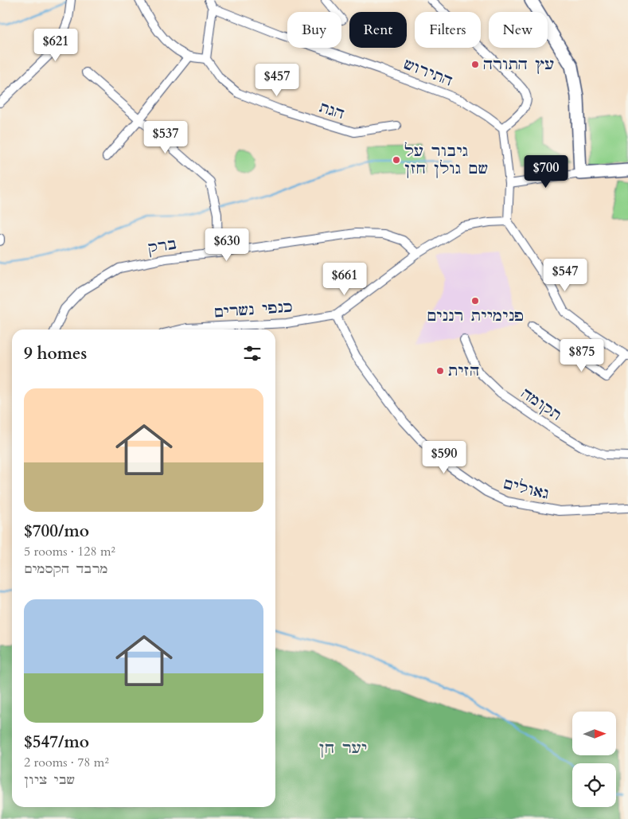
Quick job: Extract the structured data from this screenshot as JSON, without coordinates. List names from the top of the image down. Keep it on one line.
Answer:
{"streets":{"street":["התירוש","הגת","ברק","כנפי נשרים","תקומה","גאולים"]},"crossings":[["ברק","כנפי נשרים"],["כנפי נשרים","גאולים"]],"parks":["יער חן"],"places":["עץ התורה","גיבור על שם גולן חזן","פנימיית רננים","הזית"],"north":"right","page":{"chip":["Buy","Rent","Filters","New"],"price":["$621","$457","$537","$700","$630","$547","$661","$875","$590"],"heading":"9 homes","list":[{"name":"$700/mo","note":"5 rooms · 128 m² · מרבד הקסמים"},{"name":"$547/mo","note":"2 rooms · 78 m² · שבי ציון"}]}}
